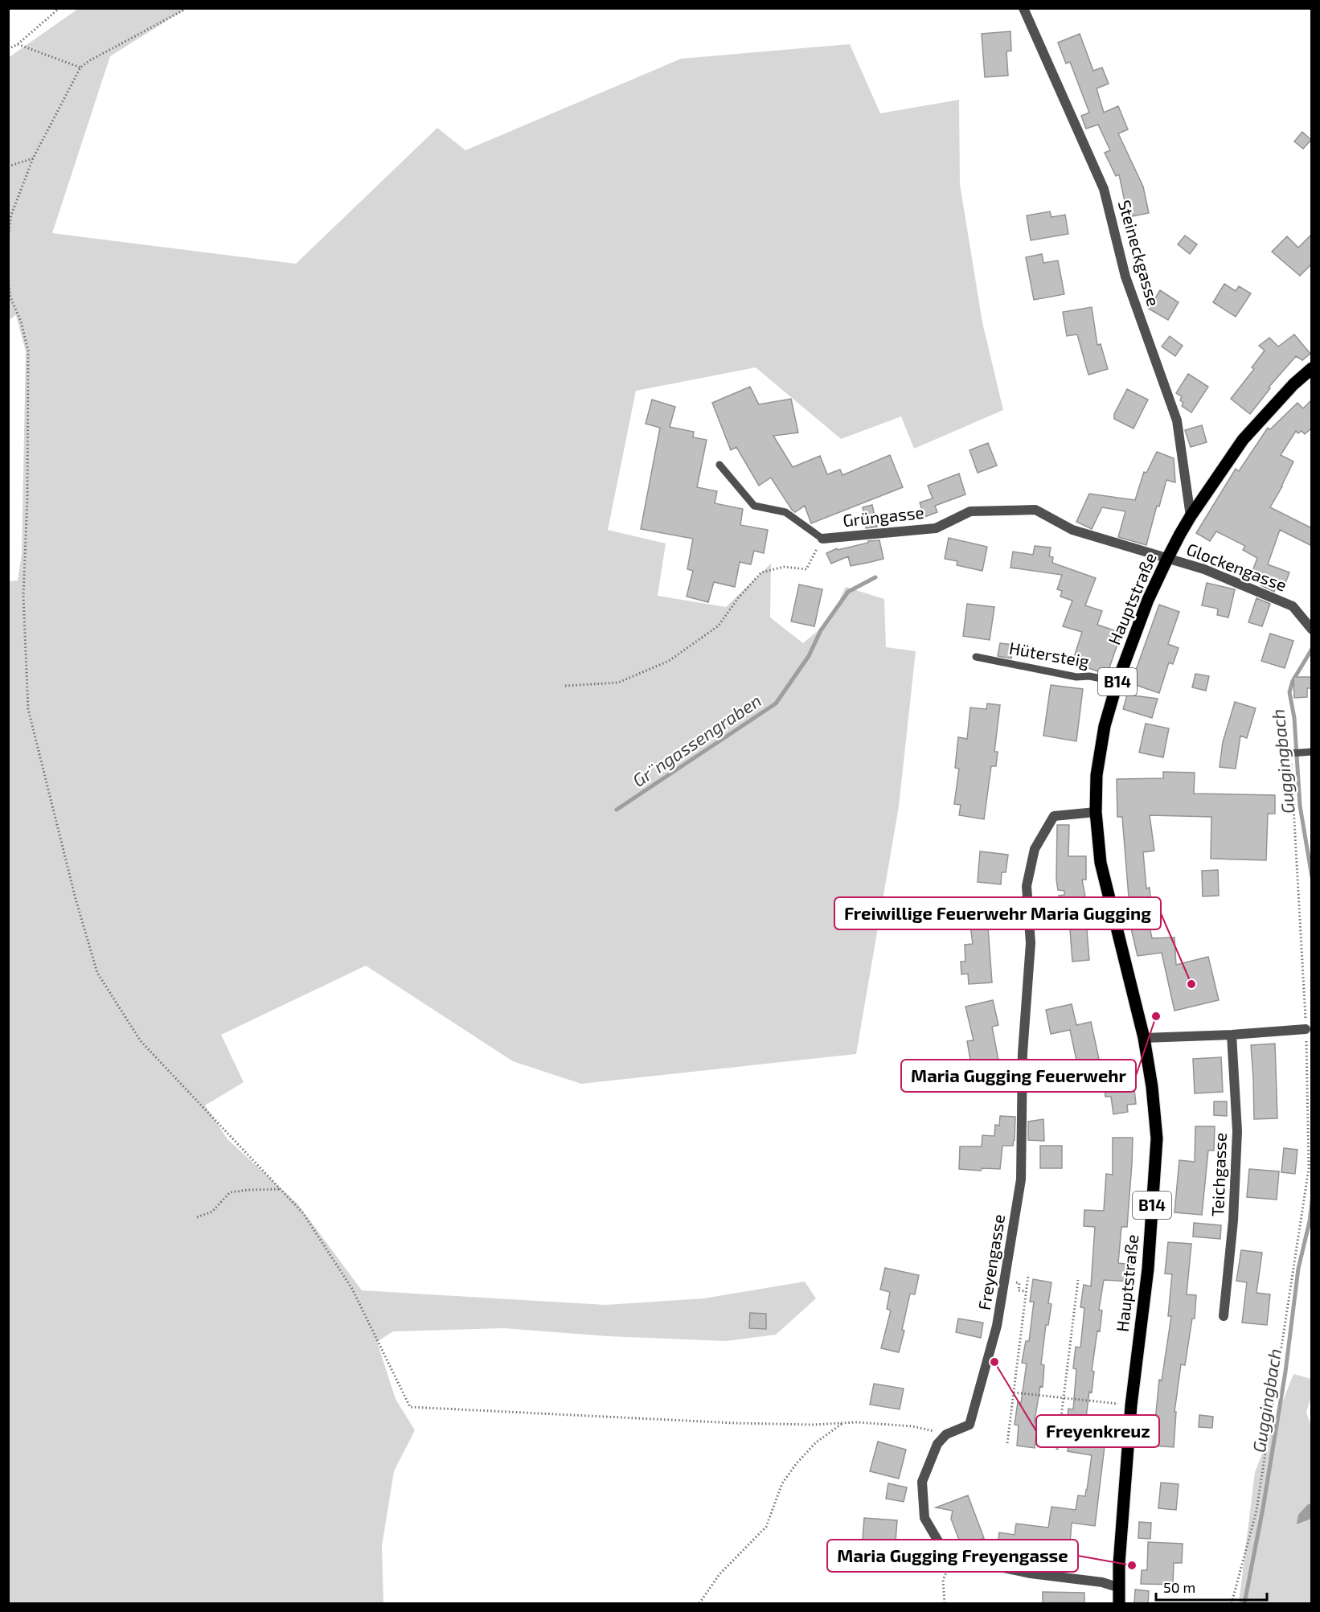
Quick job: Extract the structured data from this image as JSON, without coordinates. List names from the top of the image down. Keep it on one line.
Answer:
{"streets":{"main road":["Hauptstraße","B14"],"street":["Steineckgasse","Grüngasse","Glockengasse","Teichgasse","Freyengasse"],"lane":["Hütersteig"]},"crossings":[["Steineckgasse","Hauptstraße"],["Grüngasse","Glockengasse"],["Grüngasse","Hauptstraße"],["Glockengasse","Hauptstraße"],["Hauptstraße","Hütersteig"],["Hauptstraße","Freyengasse"]],"water":["Gr¨ngassengraben","Guggingbach"],"places":["Freiwillige Feuerwehr Maria Gugging","Maria Gugging Feuerwehr","Freyenkreuz","Maria Gugging Freyengasse"],"scale_bar":"50 m"}
